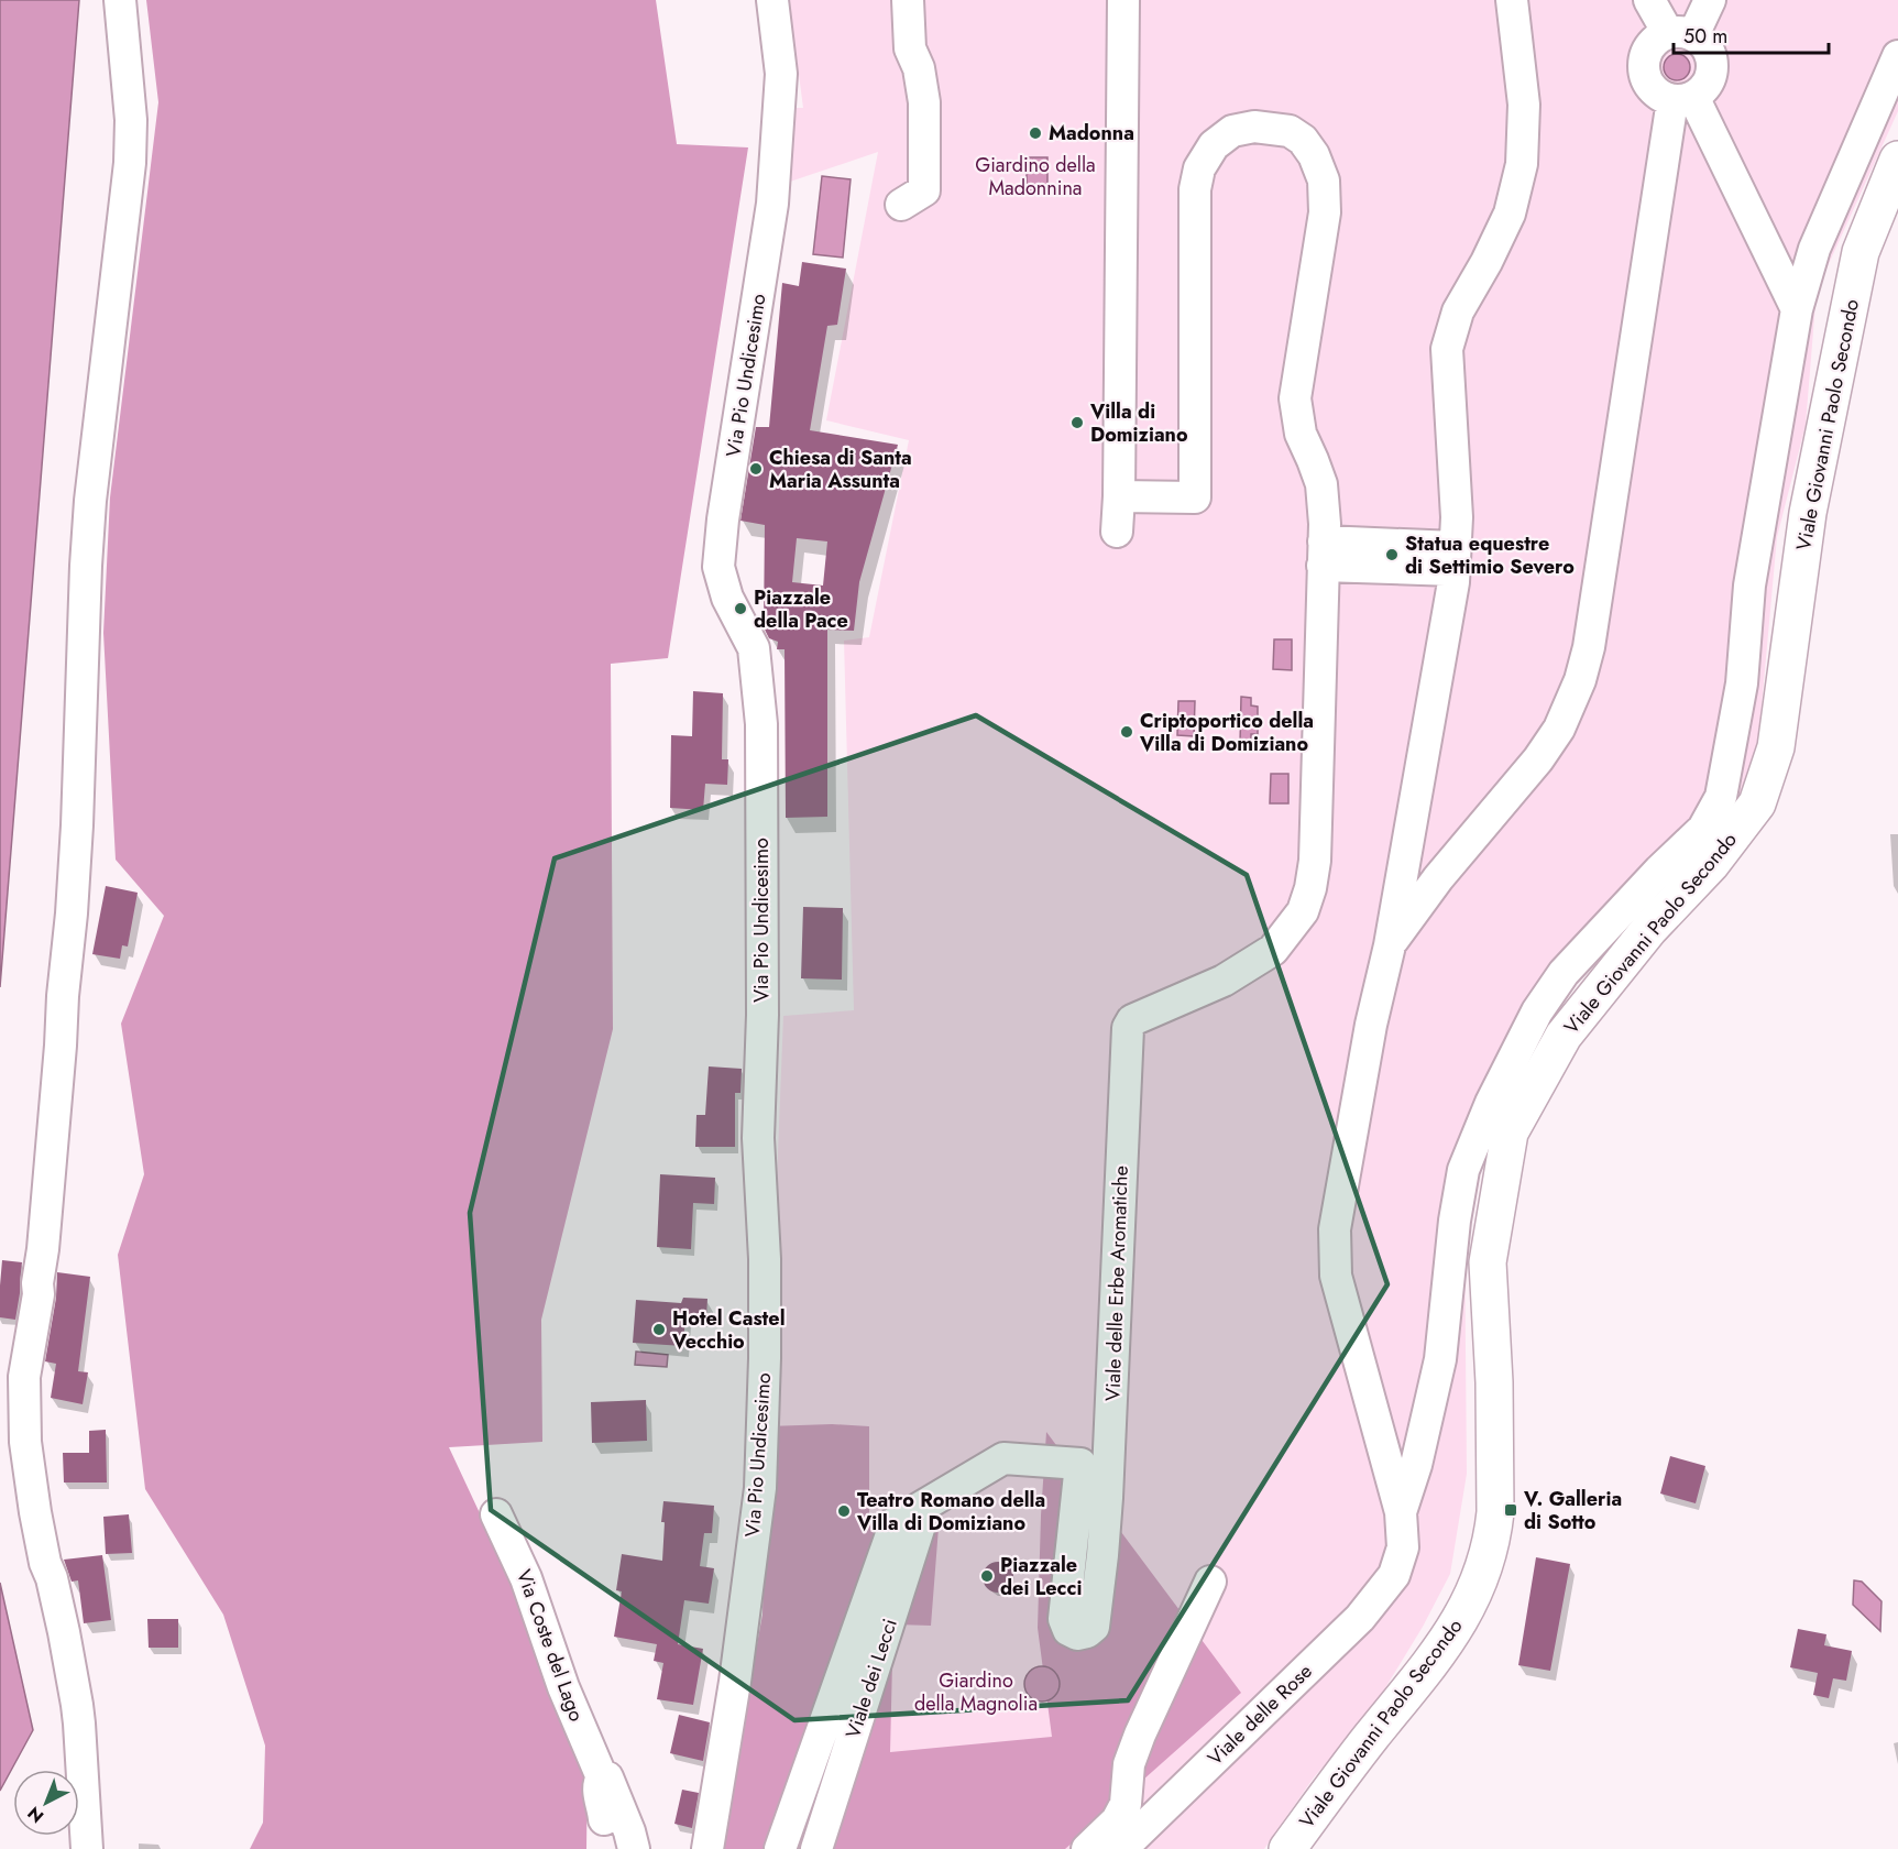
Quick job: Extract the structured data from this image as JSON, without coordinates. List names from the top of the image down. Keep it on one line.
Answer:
{"streets":{"main road":["Viale Giovanni Paolo Secondo"],"street":["Via Pio Undicesimo","Viale delle Erbe Aromatiche","Via Coste del Lago","Viale dei Lecci","Viale delle Rose"]},"crossings":[["Viale delle Erbe Aromatiche","Viale dei Lecci"]],"parks":["Giardino della Madonnina","Giardino della Magnolia"],"places":{"other":["Madonna","Villa di Domiziano","Chiesa di Santa Maria Assunta","Statua equestre di Settimio Severo","Piazzale della Pace","Criptoportico della Villa di Domiziano","Hotel Castel Vecchio","Teatro Romano della Villa di Domiziano","Piazzale dei Lecci"],"transit":["V. Galleria di Sotto"]},"scale_bar":"50 m","north":"bottom left"}
